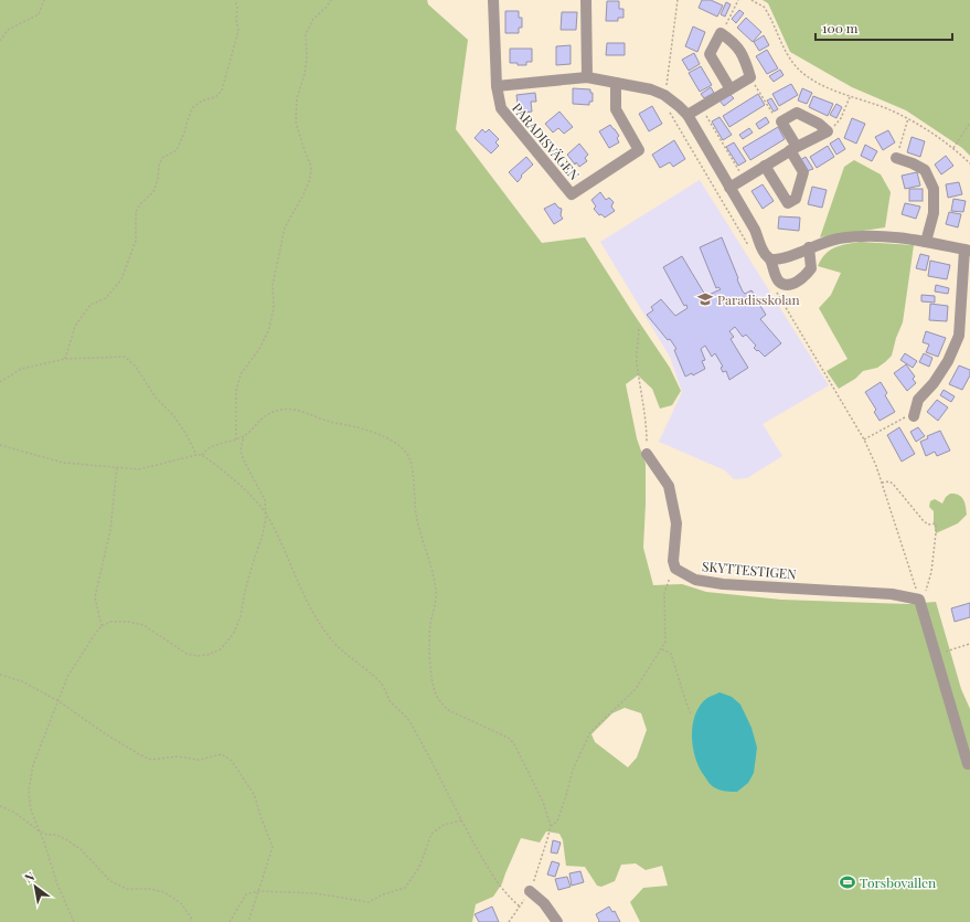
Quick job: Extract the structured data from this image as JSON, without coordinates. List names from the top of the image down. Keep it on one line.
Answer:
{"streets":{"street":["PARADISVÄGEN","SKYTTESTIGEN"]},"places":{"school or university":["Paradisskolan"],"sports":["Torsbovallen"]},"scale_bar":"100 m","north":"top left"}
